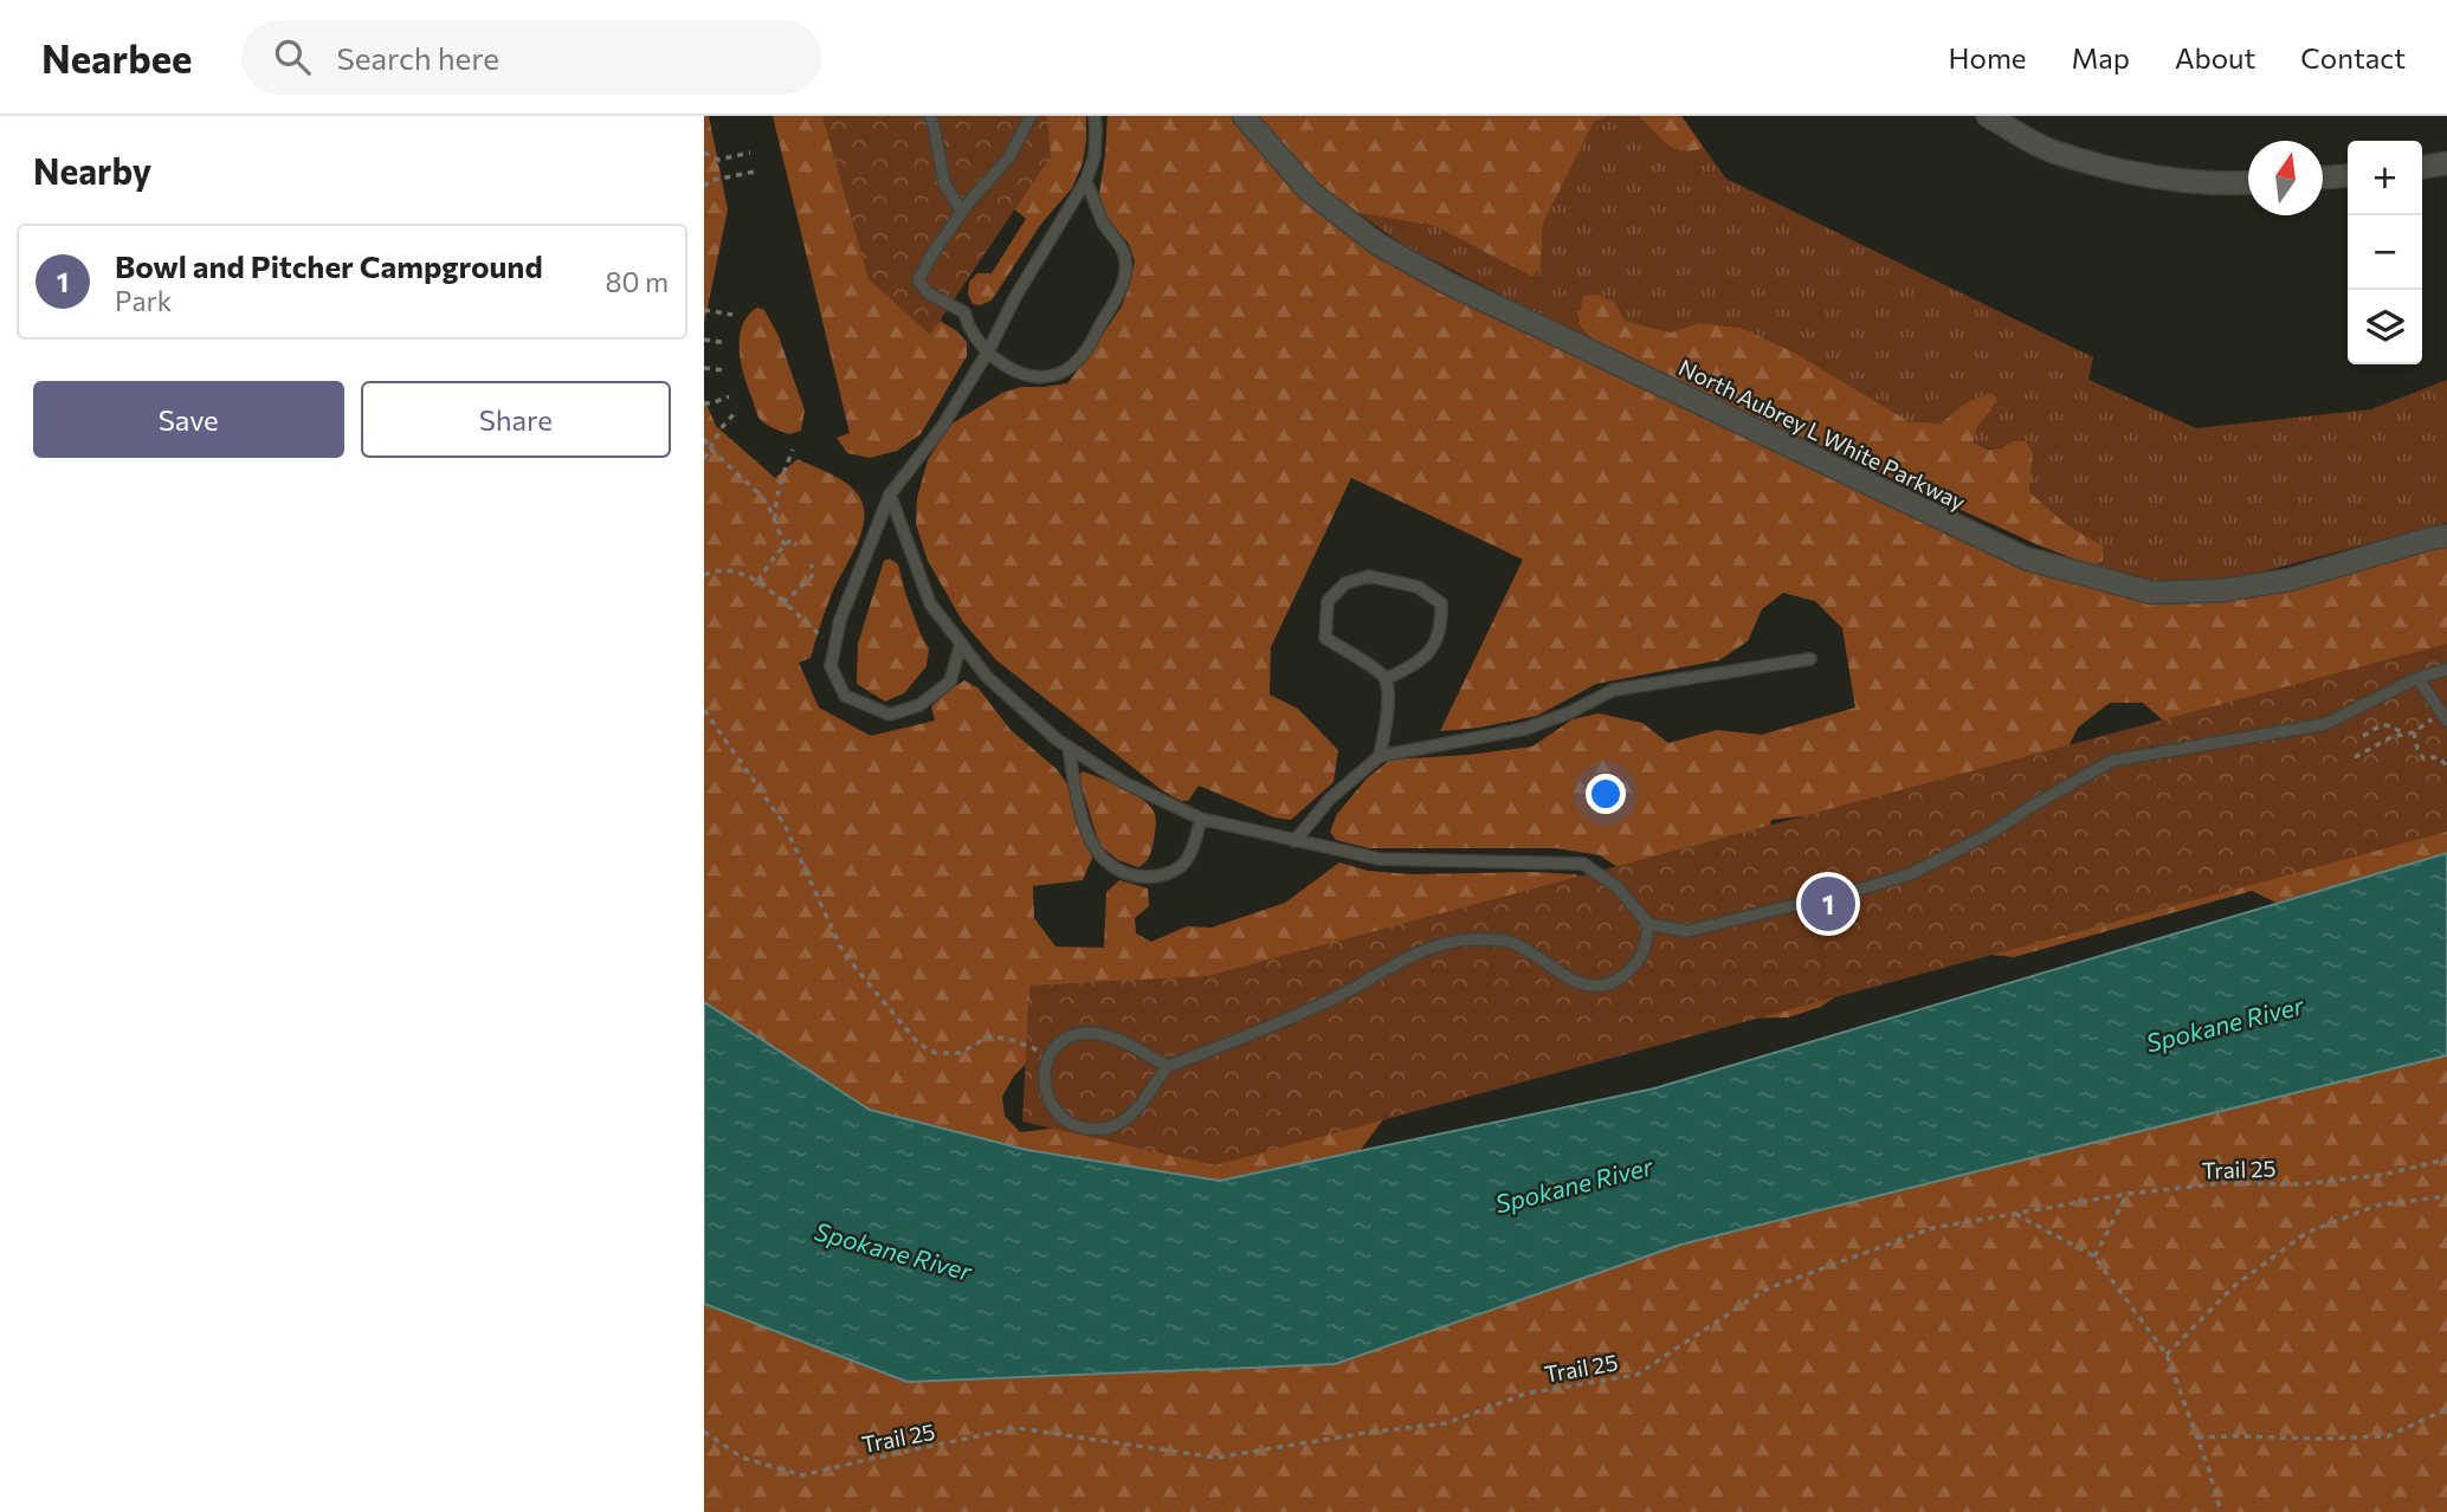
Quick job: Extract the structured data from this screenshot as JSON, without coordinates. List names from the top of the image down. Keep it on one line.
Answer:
{"streets":{"street":["North Aubrey L White Parkway"],"path":["Trail 25"]},"water":["Spokane River"],"north":"top","page":{"header":"Nearbee","search":"Search here","nav":["Home","Map","About","Contact"],"heading":"Nearby","map_buttons":["+","−"],"list":[{"mark":"1","name":"Bowl and Pitcher Campground","note":"Park","value":"80 m"}],"buttons":["Save","Share"],"pins":"1"}}
